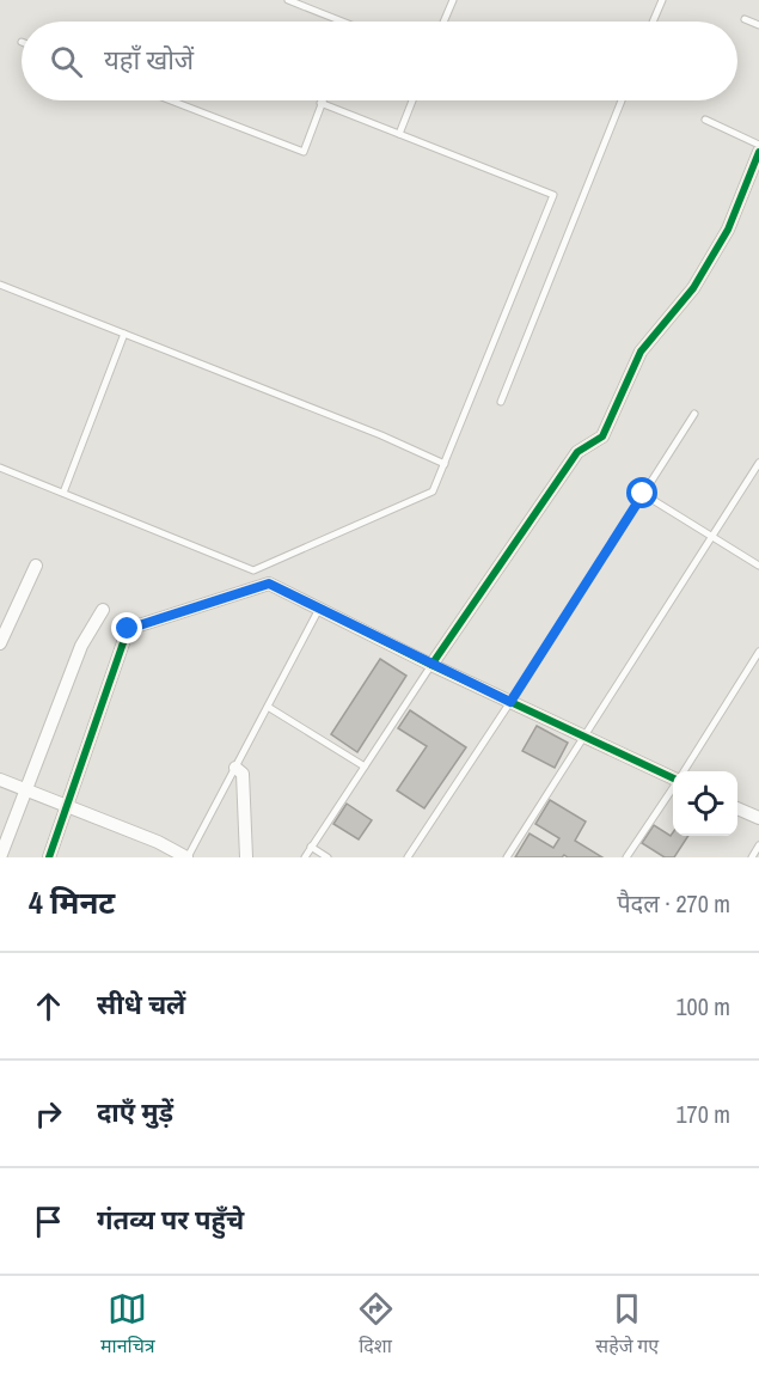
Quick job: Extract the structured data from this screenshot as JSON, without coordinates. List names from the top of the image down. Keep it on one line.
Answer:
{"page":{"search":"यहाँ खोजें","heading":["4 मिनट","पैदल · 270 m"],"list":[["सीधे चलें","100 m"],["दाएँ मुड़ें","170 m"],"गंतव्य पर पहुँचे"],"nav":["मानचित्र","दिशा","सहेजे गए"]}}
